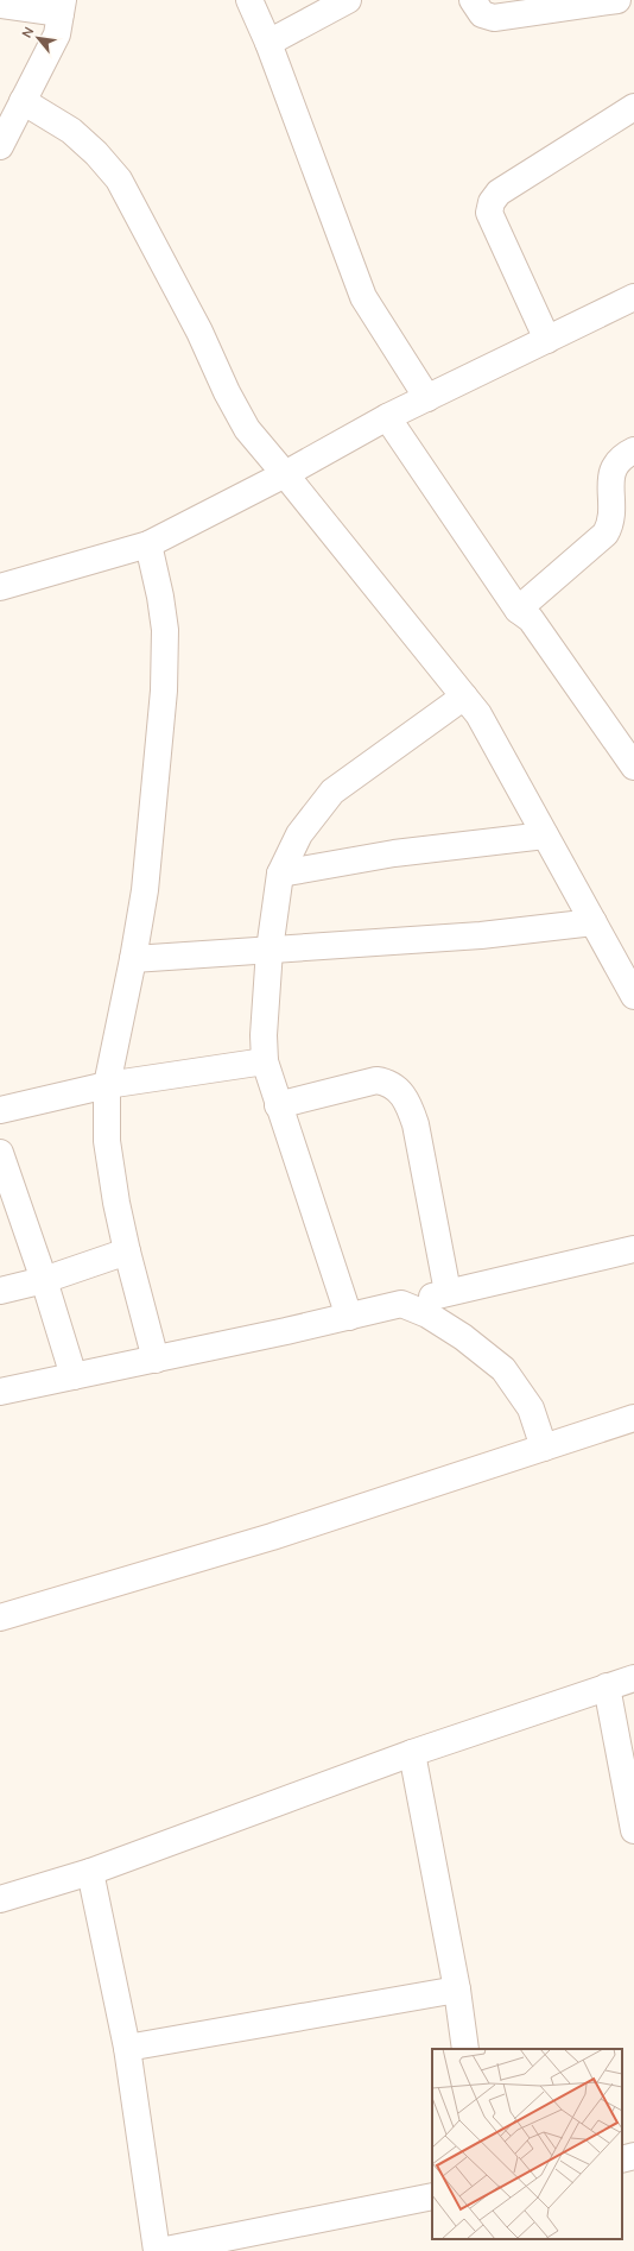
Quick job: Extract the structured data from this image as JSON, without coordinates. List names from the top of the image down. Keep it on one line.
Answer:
{"north":"top left"}
